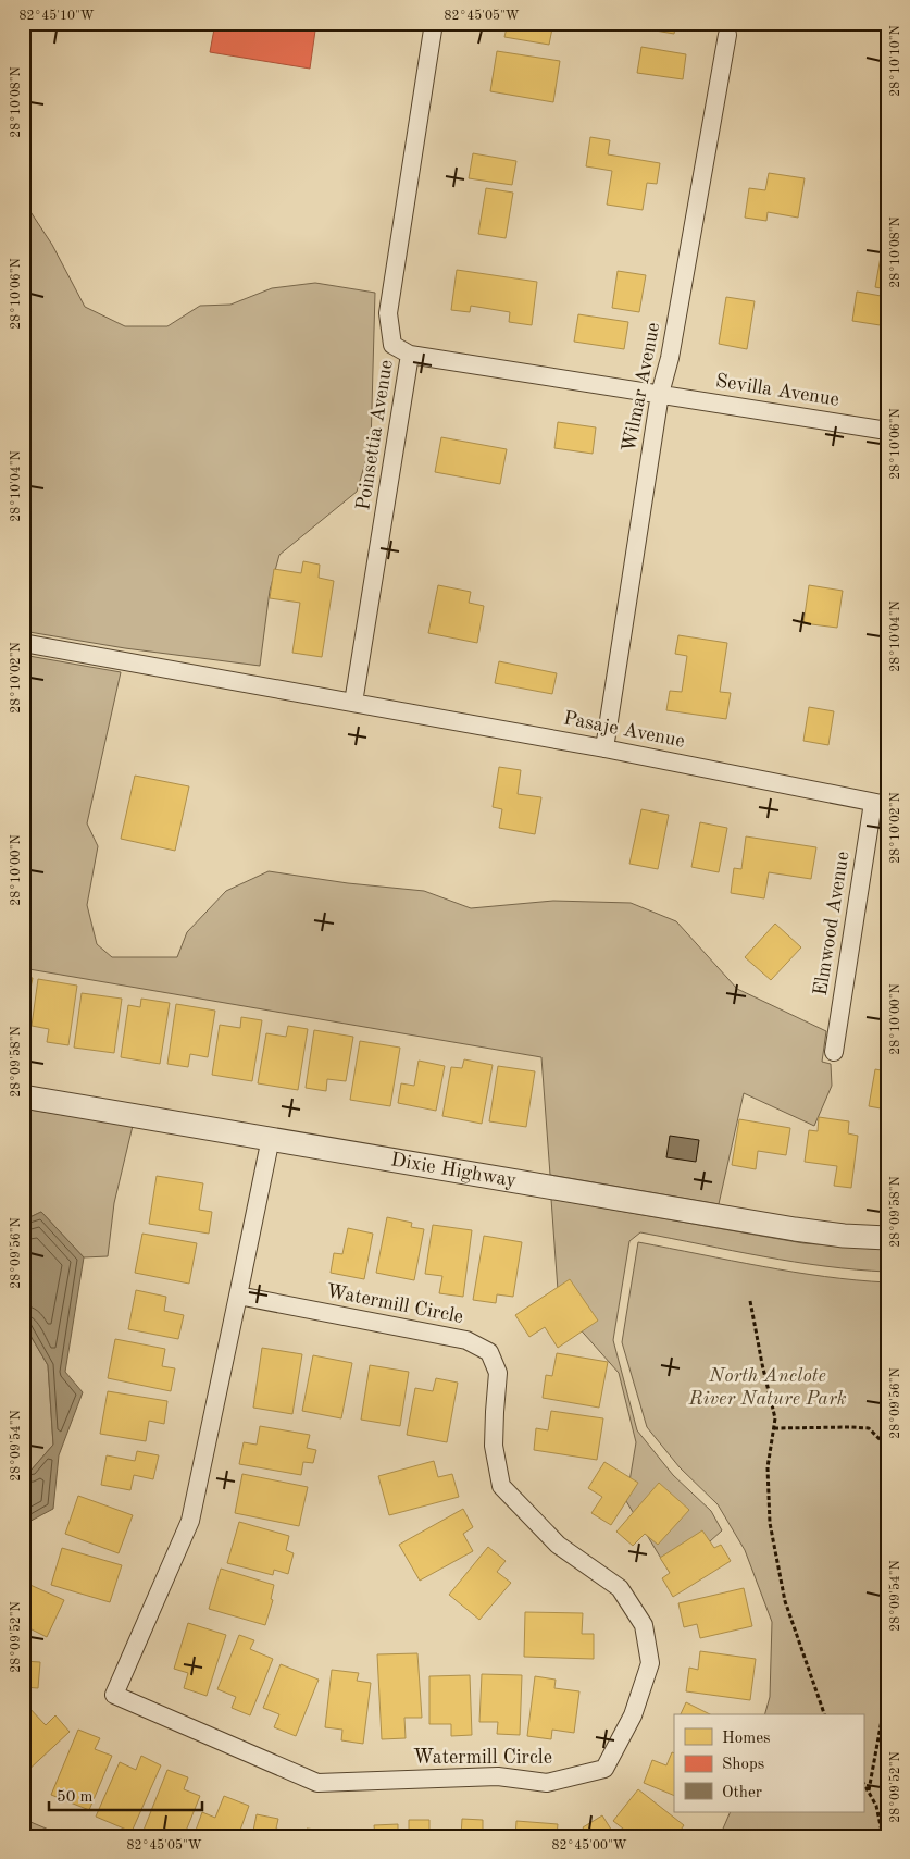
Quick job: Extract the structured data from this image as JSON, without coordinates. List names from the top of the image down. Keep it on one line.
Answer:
{"streets":{"street":["Wilmar Avenue","Sevilla Avenue","Poinsettia Avenue","Pasaje Avenue","Elmwood Avenue","Dixie Highway","Watermill Circle"]},"crossings":[["Wilmar Avenue","Sevilla Avenue"],["Wilmar Avenue","Pasaje Avenue"],["Poinsettia Avenue","Pasaje Avenue"],["Pasaje Avenue","Elmwood Avenue"],["Dixie Highway","Watermill Circle"]],"parks":["North Anclote River Nature Park"],"legend":["Homes","Shops","Other"],"scale_bar":"50 m","coordinates":["82°45'10\"W","82°45'05\"W","28°10'10\"N","28°10'08\"N","28°10'06\"N","28°10'04\"N","28°10'02\"N","28°10'00\"N","28°09'58\"N","28°09'56\"N","28°09'54\"N","28°09'52\"N","82°45'00\"W"]}
